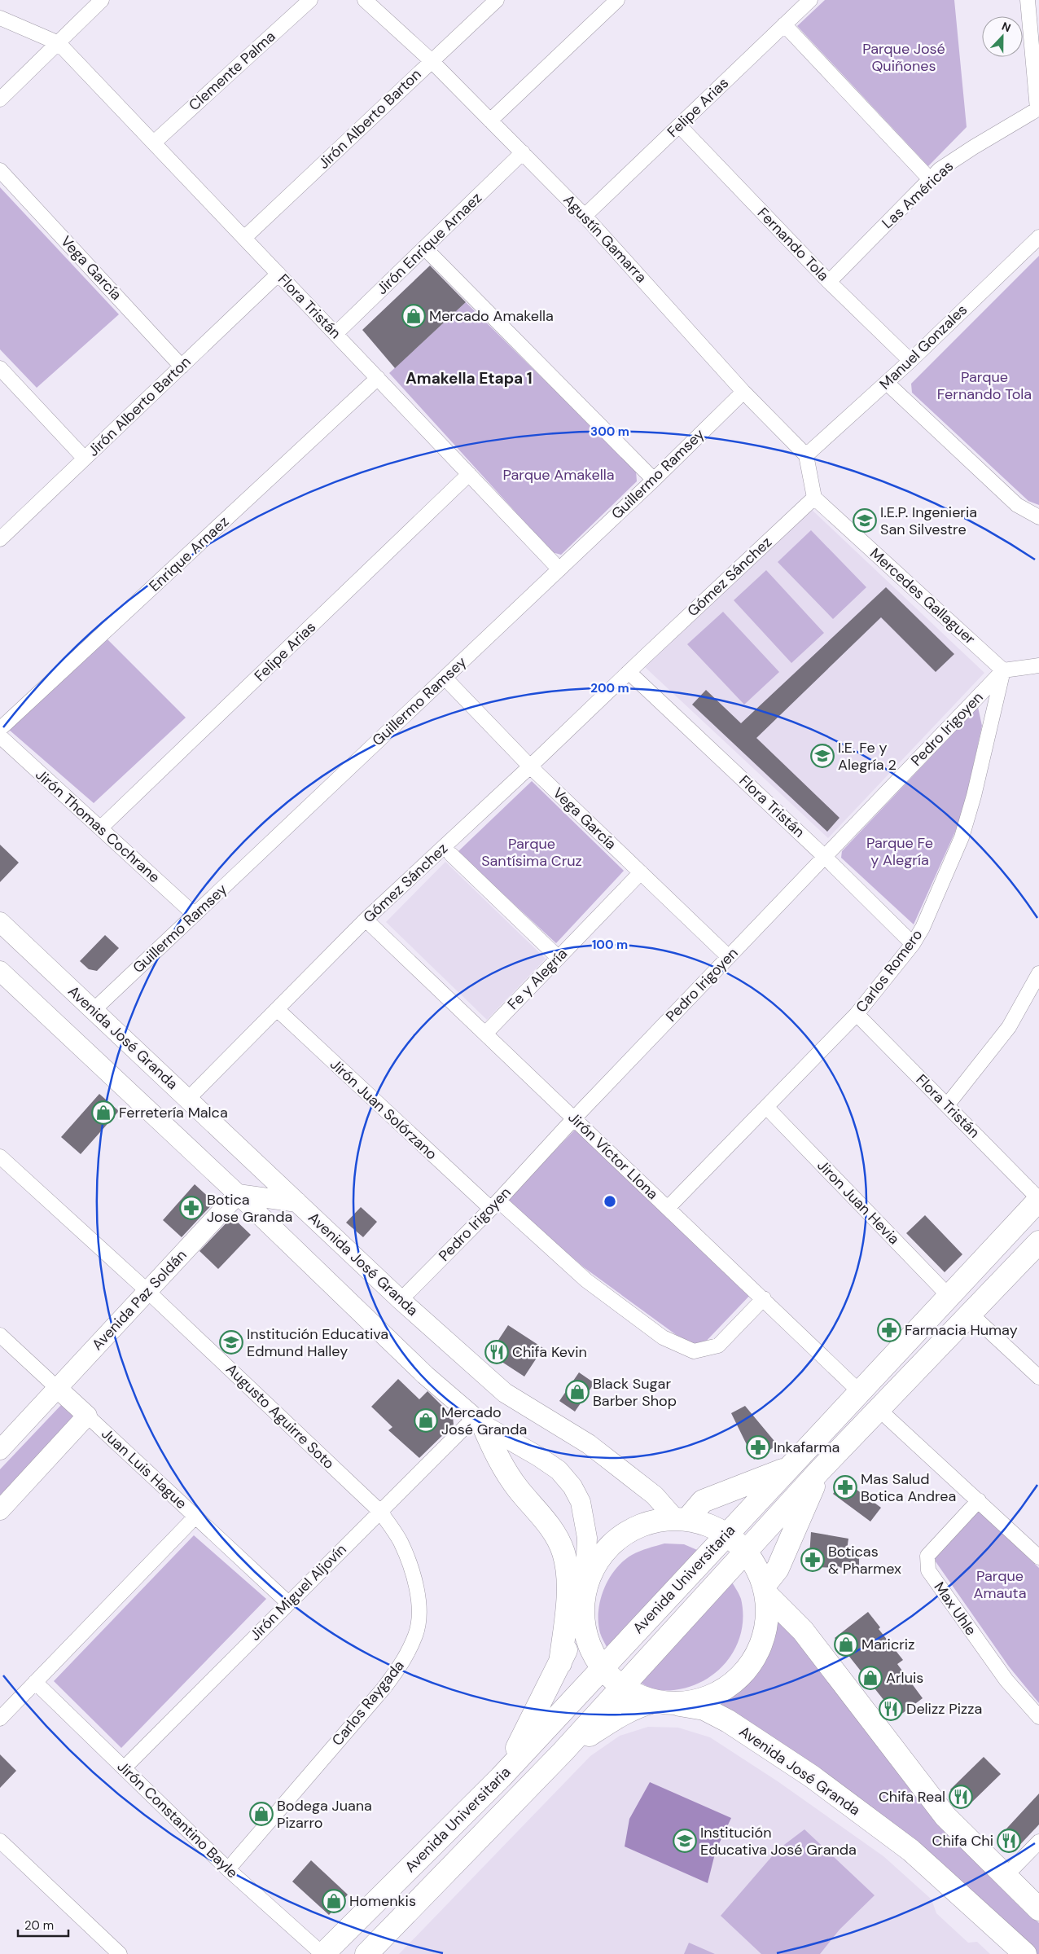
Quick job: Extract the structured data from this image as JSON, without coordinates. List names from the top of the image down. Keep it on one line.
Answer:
{"streets":{"main road":["Avenida José Granda","Avenida Paz Soldán","Juan Luis Hague","Avenida Universitaria"],"street":["Clemente Palma","Felipe Arias","Jirón Alberto Barton","Las Américas","Agustín Gamarra","Jirón Enrique Arnaez","Fernando Tola","Vega García","Flora Tristán","Manuel Gonzales","Guillermo Ramsey","Enrique Arnaez","Gómez Sánchez","Mercedes Gallaguer","Pedro Irigoyen","Jirón Thomas Cochrane","Carlos Romero","Fe y Alegría","Jirón Juan Solórzano","Jirón Víctor Llona","Jiron Juan Hevia","Augusto Aguirre Soto","Jirón Miguel Aljovín","Max Uhle","Carlos Raygada","Jirón Constantino Bayle"]},"crossings":[["Clemente Palma","Flora Tristán"],["Felipe Arias","Agustín Gamarra"],["Felipe Arias","Fernando Tola"],["Felipe Arias","Flora Tristán"],["Felipe Arias","Jirón Thomas Cochrane"],["Jirón Alberto Barton","Agustín Gamarra"],["Jirón Alberto Barton","Vega García"],["Jirón Alberto Barton","Flora Tristán"],["Las Américas","Fernando Tola"],["Agustín Gamarra","Jirón Enrique Arnaez"],["Agustín Gamarra","Manuel Gonzales"],["Agustín Gamarra","Guillermo Ramsey"],["Jirón Enrique Arnaez","Flora Tristán"],["Fernando Tola","Manuel Gonzales"],["Vega García","Guillermo Ramsey"],["Vega García","Gómez Sánchez"],["Vega García","Pedro Irigoyen"],["Vega García","Fe y Alegría"],["Flora Tristán","Guillermo Ramsey"],["Flora Tristán","Enrique Arnaez"],["Flora Tristán","Gómez Sánchez"],["Flora Tristán","Pedro Irigoyen"],["Flora Tristán","Carlos Romero"],["Flora Tristán","Avenida Universitaria"],["Guillermo Ramsey","Jirón Thomas Cochrane"],["Guillermo Ramsey","Avenida José Granda"],["Gómez Sánchez","Mercedes Gallaguer"],["Gómez Sánchez","Avenida José Granda"],["Gómez Sánchez","Jirón Juan Solórzano"],["Gómez Sánchez","Jirón Víctor Llona"],["Mercedes Gallaguer","Pedro Irigoyen"],["Mercedes Gallaguer","Carlos Romero"],["Pedro Irigoyen","Carlos Romero"],["Pedro Irigoyen","Avenida José Granda"],["Pedro Irigoyen","Jirón Juan Solórzano"],["Pedro Irigoyen","Jirón Víctor Llona"],["Carlos Romero","Jirón Víctor Llona"],["Carlos Romero","Jiron Juan Hevia"],["Fe y Alegría","Jirón Víctor Llona"],["Avenida José Granda","Avenida Universitaria"],["Jirón Juan Solórzano","Jirón Víctor Llona"],["Jirón Víctor Llona","Avenida Universitaria"],["Jiron Juan Hevia","Avenida Universitaria"],["Avenida Paz Soldán","Augusto Aguirre Soto"],["Avenida Paz Soldán","Juan Luis Hague"],["Augusto Aguirre Soto","Jirón Miguel Aljovín"],["Augusto Aguirre Soto","Carlos Raygada"],["Juan Luis Hague","Jirón Miguel Aljovín"],["Avenida Universitaria","Jirón Constantino Bayle"],["Jirón Miguel Aljovín","Carlos Raygada"],["Jirón Miguel Aljovín","Jirón Constantino Bayle"],["Carlos Raygada","Jirón Constantino Bayle"]],"districts":["Amakella Etapa 1"],"parks":["Parque José Quiñones","Parque Fernando Tola","Parque Amakella","Parque Fe y Alegría","Parque Santísima Cruz","Parque Amauta"],"places":{"shop":["Mercado Amakella","Ferretería Malca","Black Sugar Barber Shop","Mercado José Granda","Maricriz","Arluis","Bodega Juana Pizarro","Homenkis"],"school or university":["I.E.P. Ingenieria San Silvestre","I.E. Fe y Alegría 2","Institución Educativa Edmund Halley","Institución Educativa José Granda"],"pharmacy":["Botica Jose Granda","Farmacia Humay","Inkafarma","Mas Salud Botica Andrea","Boticas & Pharmex"],"restaurant":["Chifa Kevin","Delizz Pizza","Chifa Real","Chifa Chi"]},"scale_bar":"20 m","north":"top","rings":["300 m","200 m","100 m"]}
